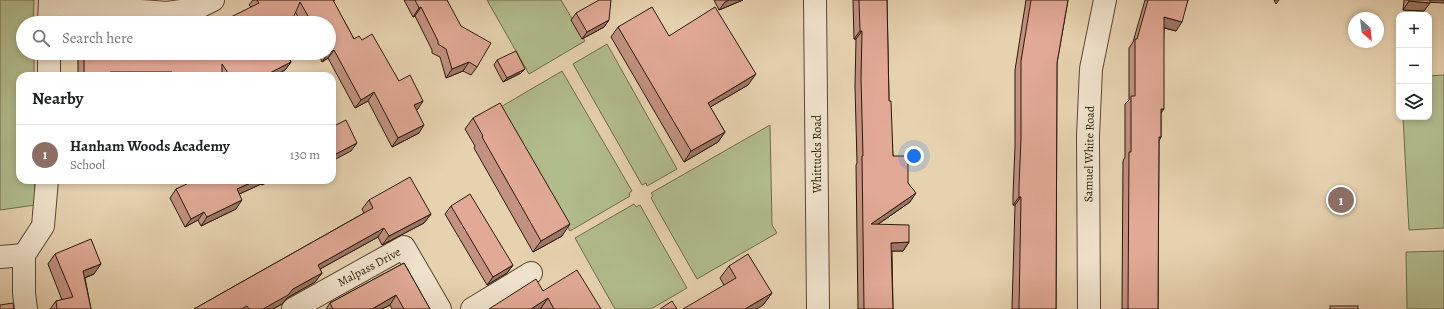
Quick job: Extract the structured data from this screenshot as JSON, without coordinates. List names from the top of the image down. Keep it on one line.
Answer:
{"streets":{"street":["Whittucks Road","Samuel White Road","Malpass Drive"]},"north":"bottom right","page":{"map_buttons":["+","−"],"search":"Search here","heading":"Nearby","list":[{"mark":"1","name":"Hanham Woods Academy","note":"School","value":"130 m"}],"pins":"1"}}
